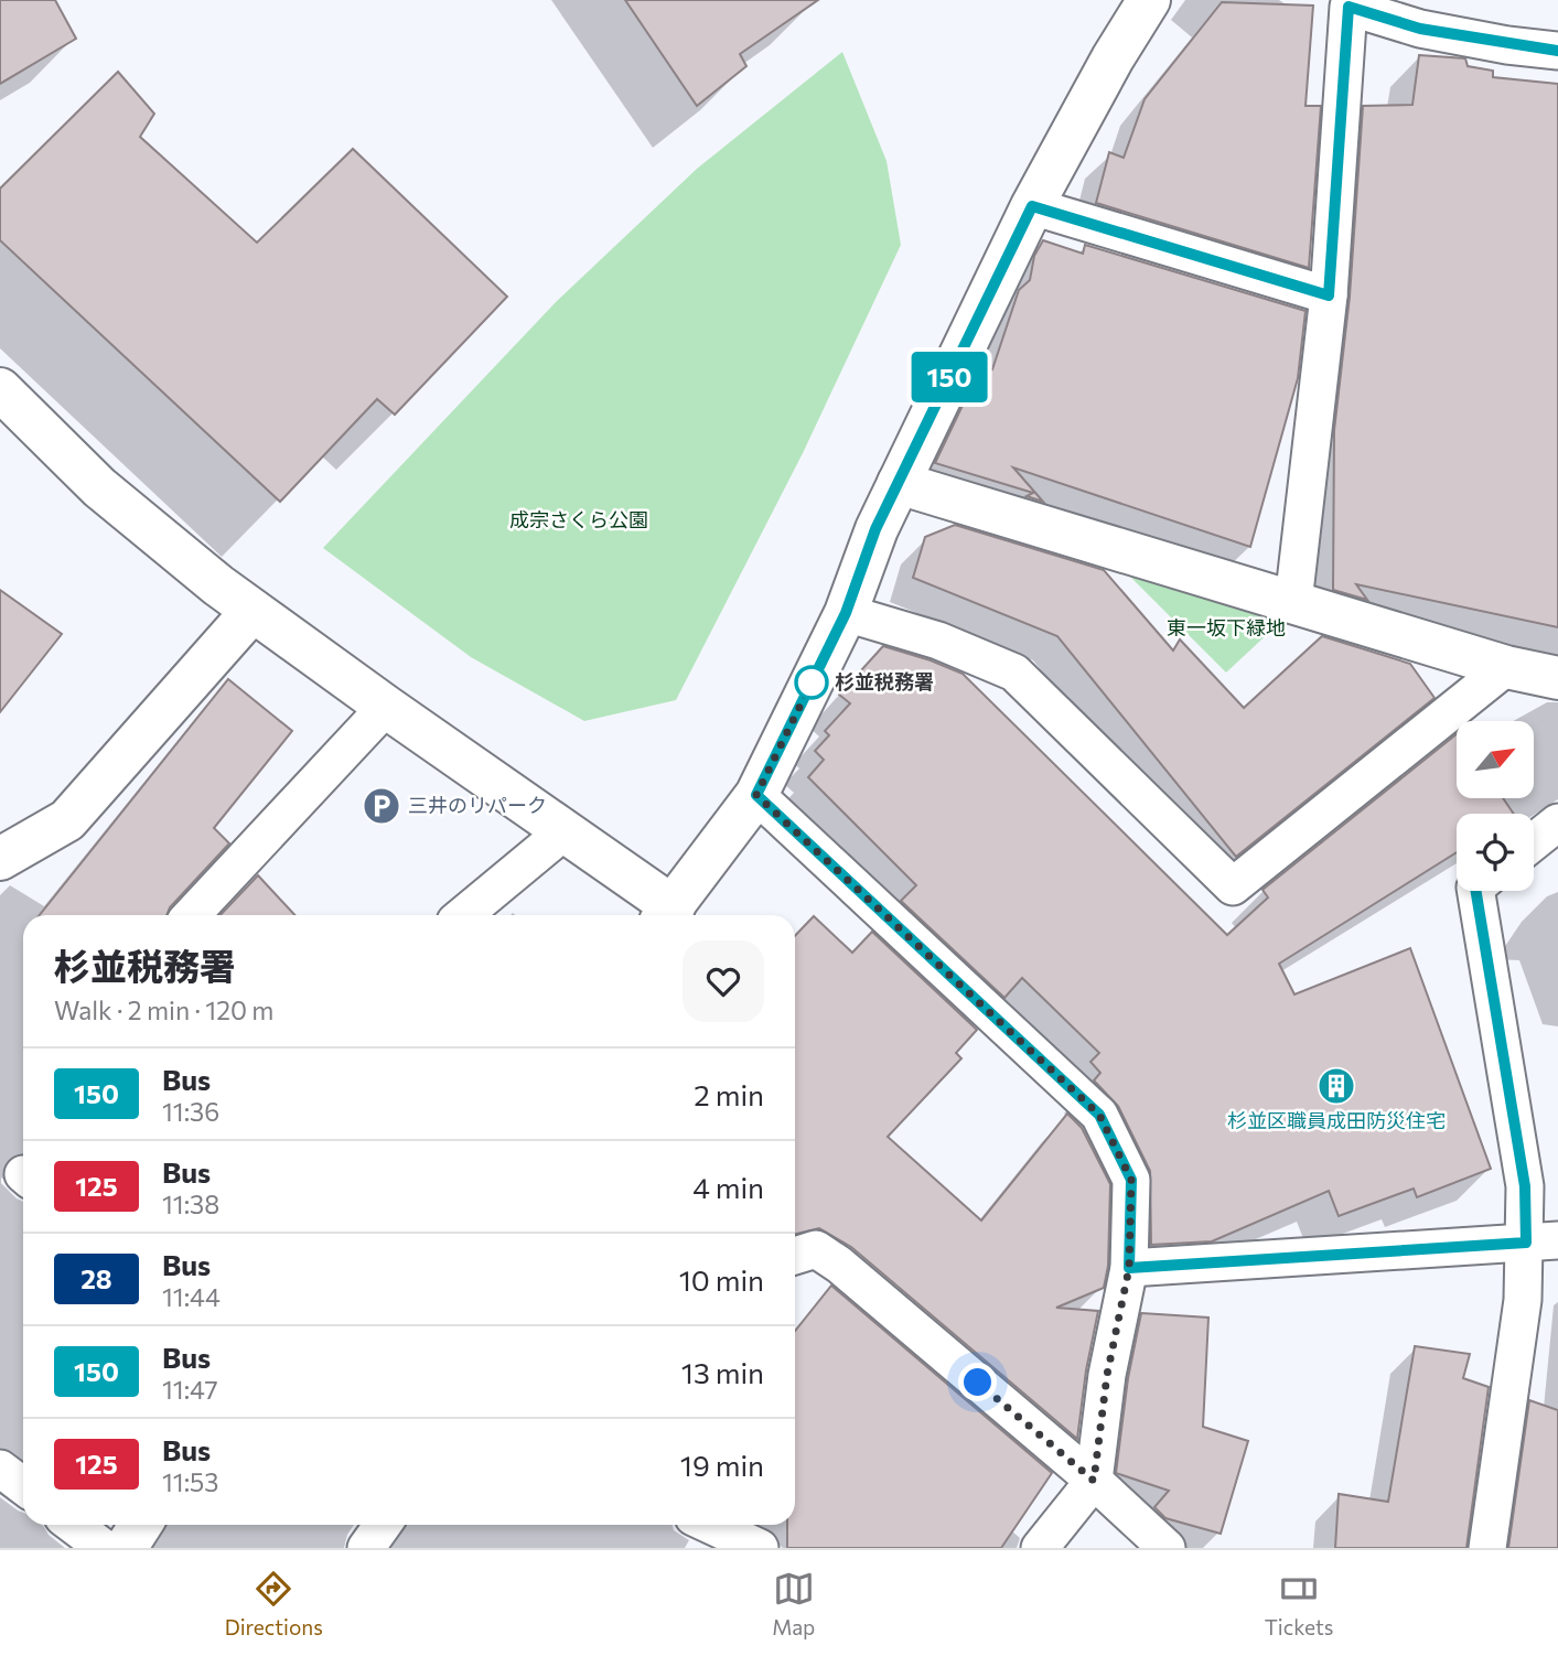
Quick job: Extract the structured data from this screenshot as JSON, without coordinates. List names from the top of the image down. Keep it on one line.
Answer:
{"parks":["成宗さくら公園","東一坂下緑地"],"places":{"other":["杉並税務署"],"parking":["三井のリパーク"],"building":["杉並区職員成田防災住宅"]},"lines":["bus line 150"],"north":"top right","page":{"on_map":"150","heading":["杉並税務署","Walk · 2 min · 120 m"],"list":[{"mark":"150","name":"Bus","note":"11:36","value":"2 min"},{"mark":"125","name":"Bus","note":"11:38","value":"4 min"},{"mark":"28","name":"Bus","note":"11:44","value":"10 min"},{"mark":"150","name":"Bus","note":"11:47","value":"13 min"},{"mark":"125","name":"Bus","note":"11:53","value":"19 min"}],"tabs":["Directions","Map","Tickets"]}}
